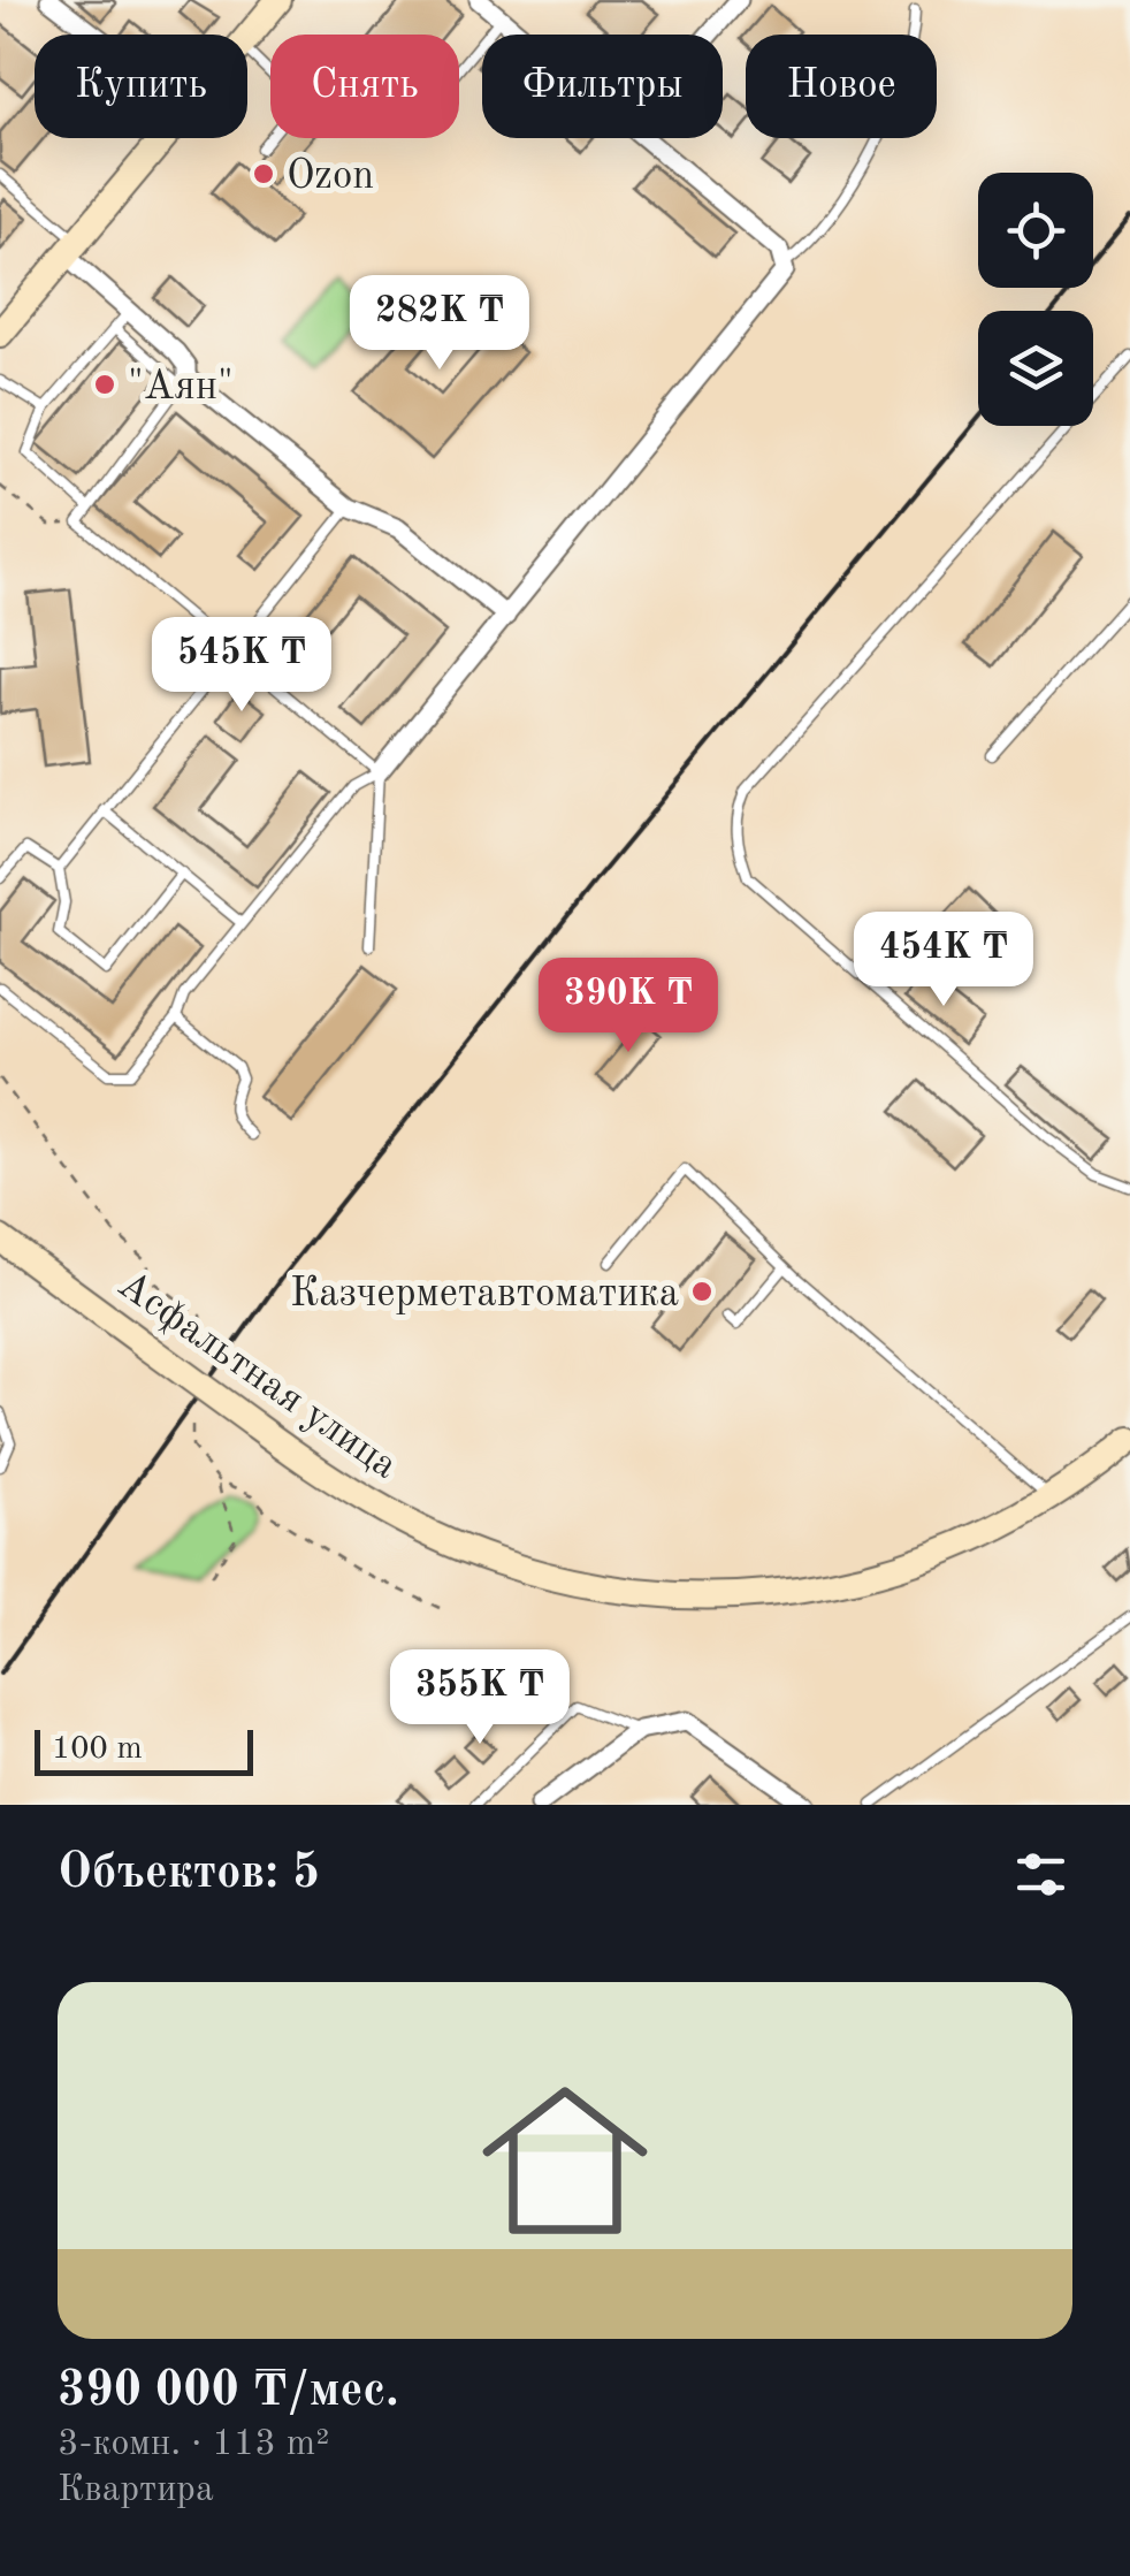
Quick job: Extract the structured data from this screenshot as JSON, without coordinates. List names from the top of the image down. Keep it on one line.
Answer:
{"streets":{"main road":["Асфальтная улица"]},"places":["Ozon","\"Аян\"","Казчерметавтоматика"],"scale_bar":"100 m","page":{"chip":["Купить","Снять","Фильтры","Новое"],"price":["282K ₸","545K ₸","454K ₸","390K ₸","355K ₸"],"scale":"100 m","heading":"Объектов: 5","list":[{"name":"390 000 ₸/мес.","note":"3-комн. · 113 m² · Квартира"}]}}
